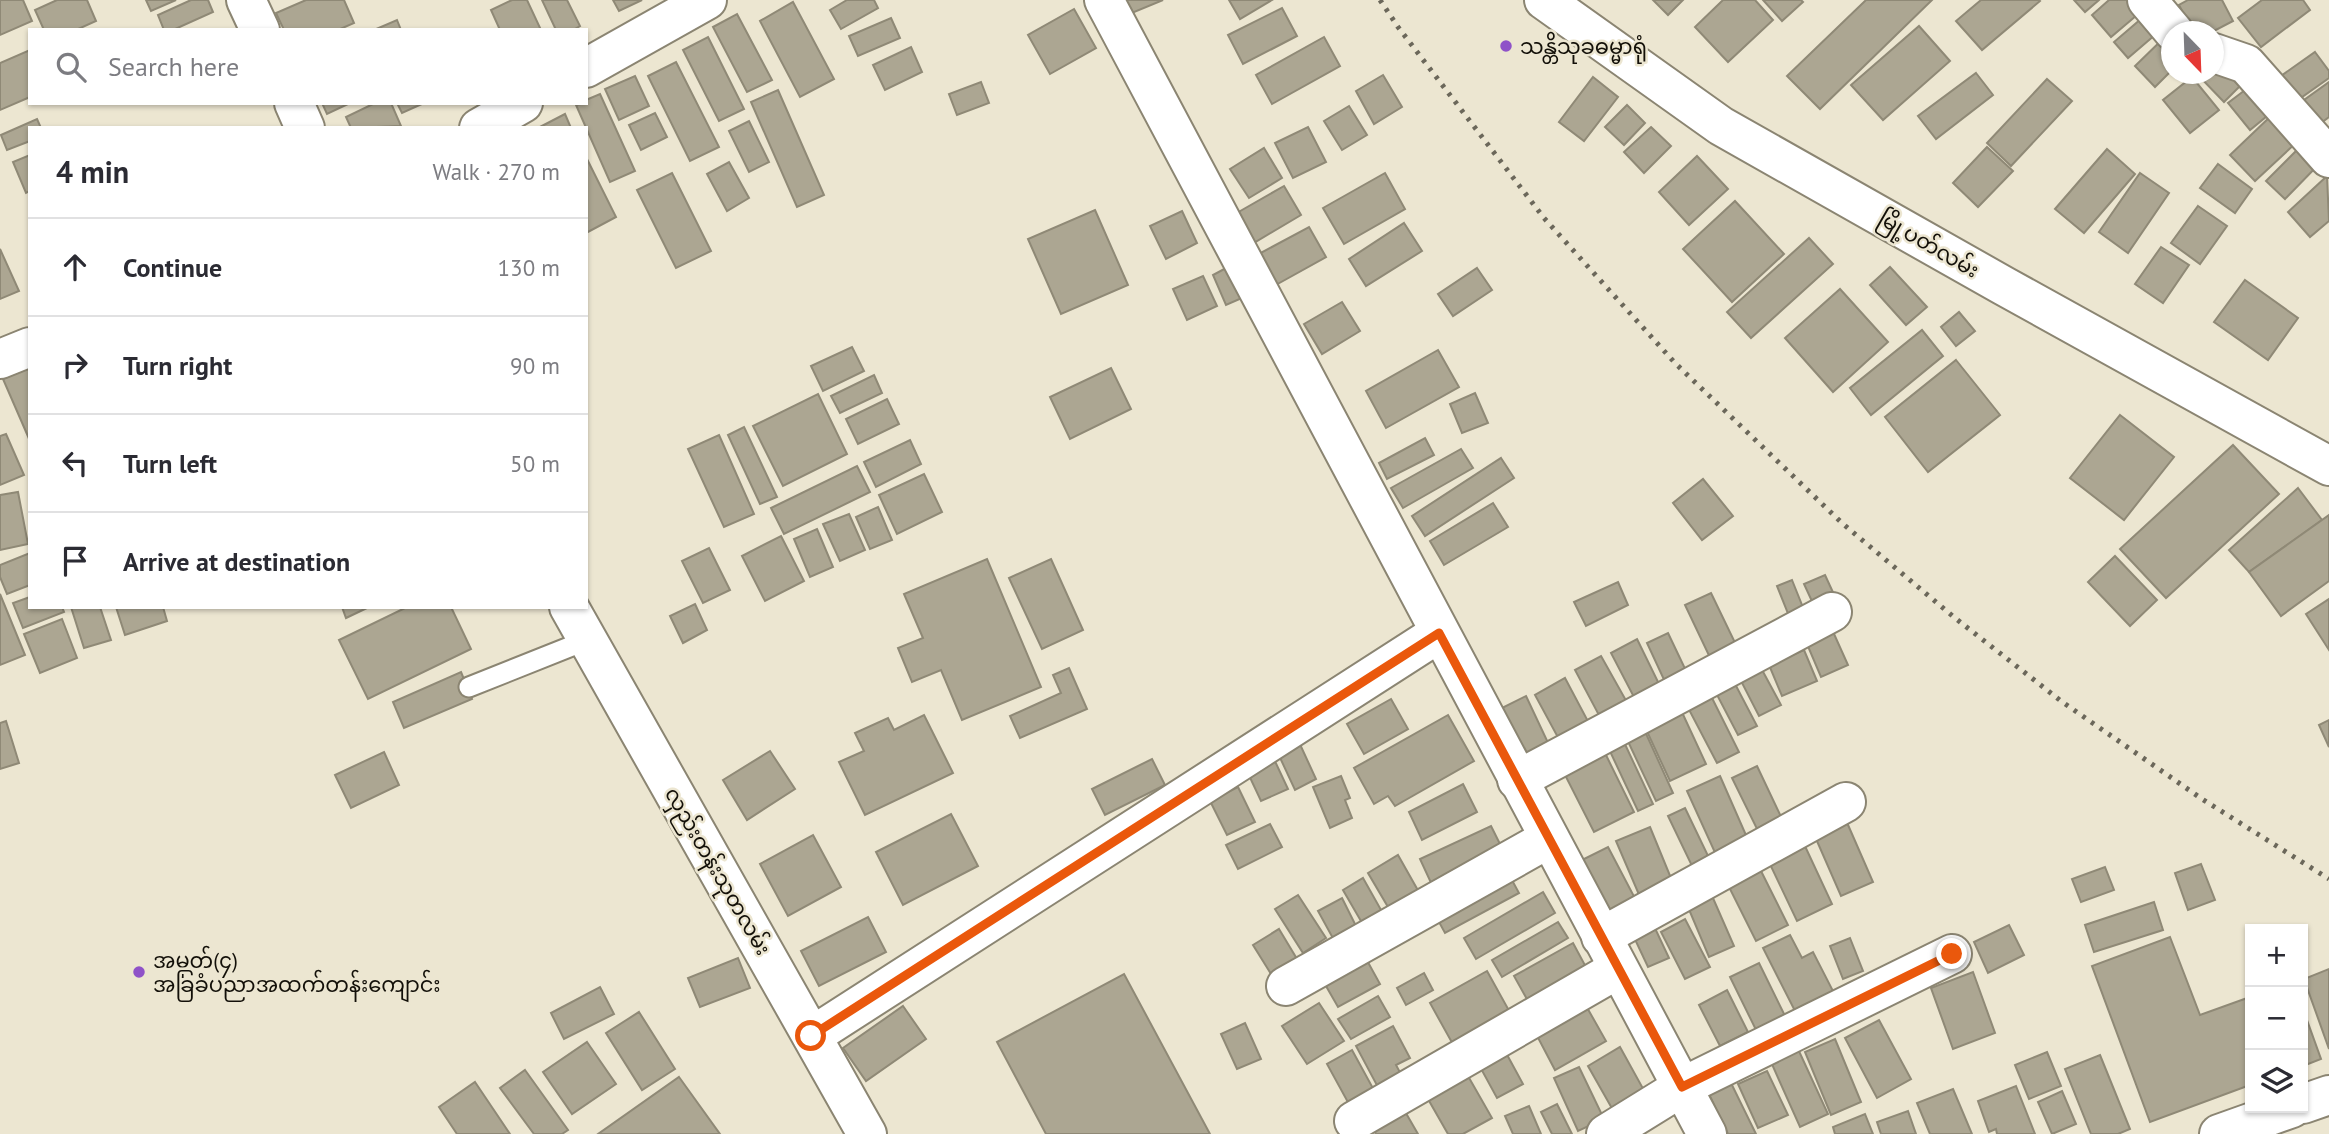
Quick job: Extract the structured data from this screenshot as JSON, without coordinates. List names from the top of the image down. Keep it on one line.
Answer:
{"streets":{"street":["မြို့ပတ်လမ်း","လှည်းတန်းသုတလမ်း"]},"places":["သန္တိသုခဓမ္မာရုံ","အမှတ်(၄) အခြခံပညာအထက်တန်းကျောင်း"],"north":"bottom right","page":{"search":"Search here","heading":["4 min","Walk · 270 m"],"list":[["Continue","130 m"],["Turn right","90 m"],["Turn left","50 m"],"Arrive at destination"],"map_buttons":["+","−"]}}
